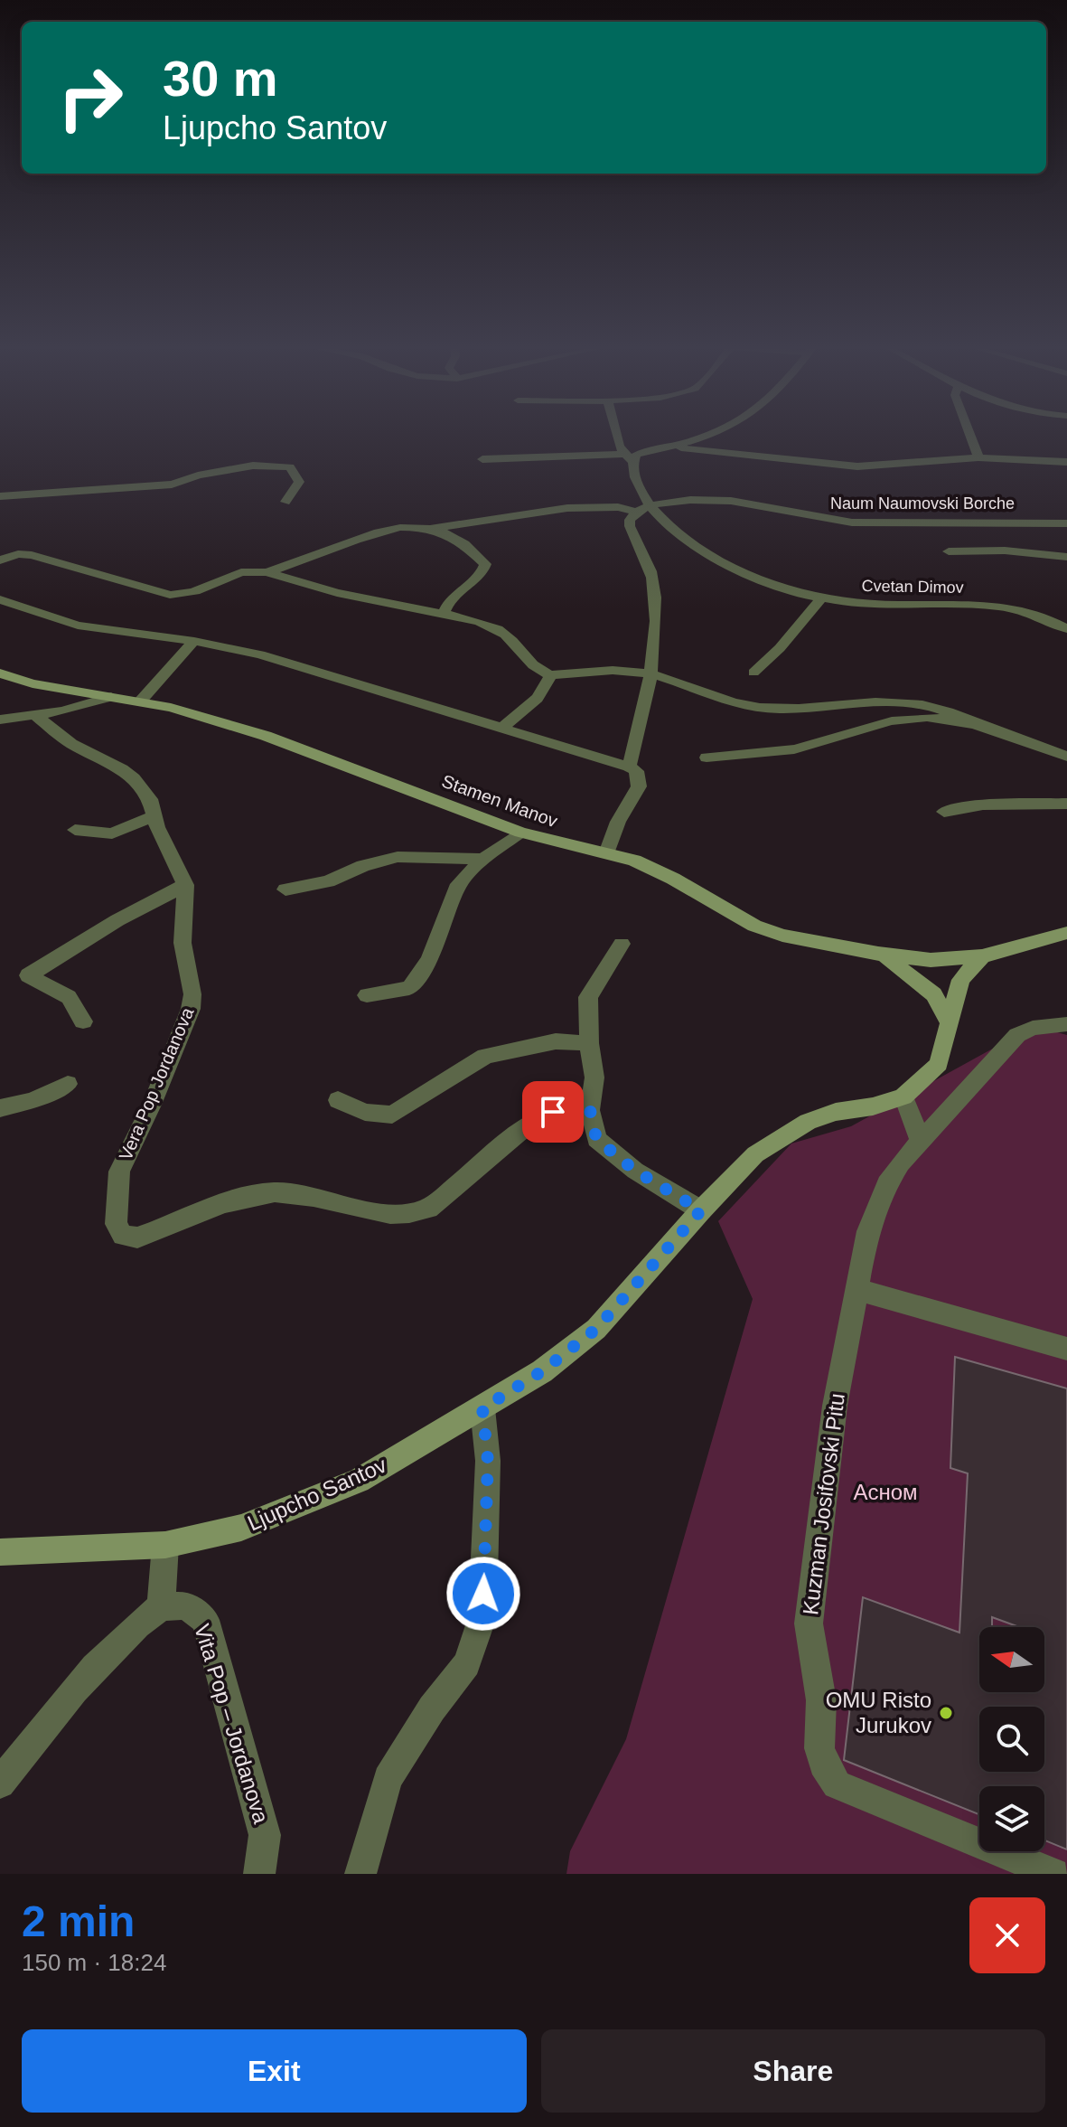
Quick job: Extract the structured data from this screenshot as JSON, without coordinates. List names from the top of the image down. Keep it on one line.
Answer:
{"streets":{"street":["Naum Naumovski Borche","Cvetan Dimov","Stamen Manov","Vera Pop Jordanova","Ljupcho Santov","Kuzman Josifovski Pitu","Vita Pop – Jordanova"]},"crossings":[["Naum Naumovski Borche","Cvetan Dimov"],["Stamen Manov","Ljupcho Santov"]],"parks":["Асном"],"places":["OMU Risto Jurukov"],"north":"left","page":{"turn":["30 m","Ljupcho Santov"],"heading":["2 min","150 m · 18:24"],"buttons":["Exit","Share"]}}
